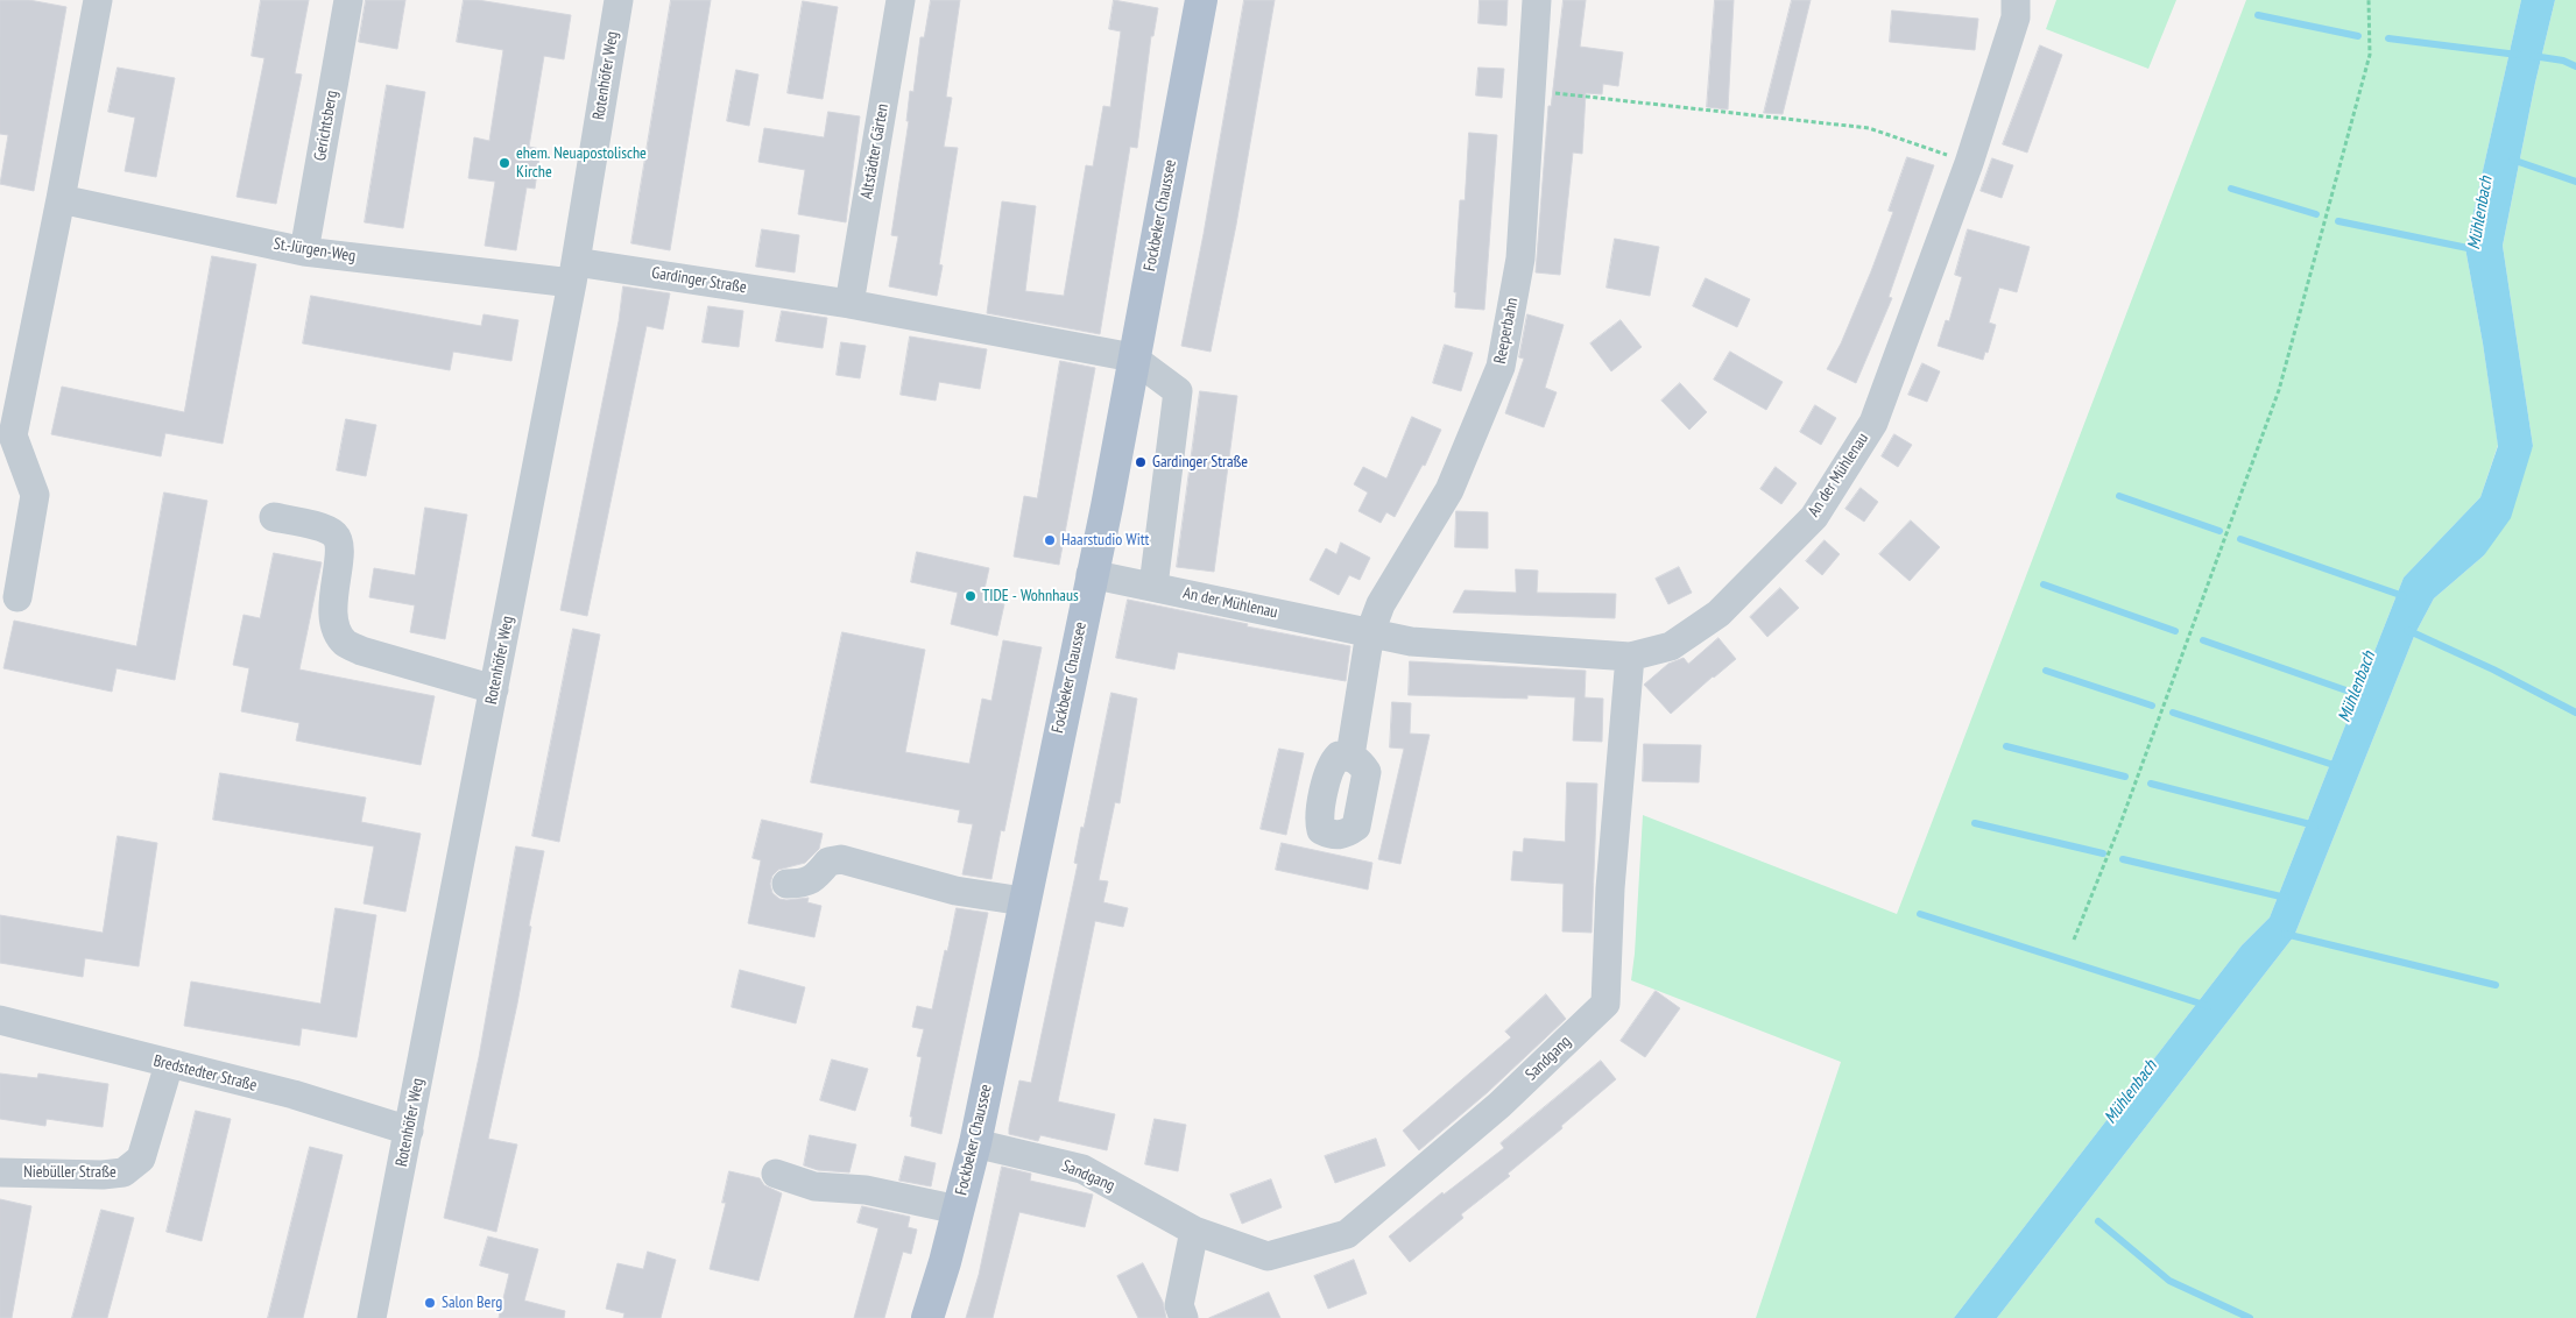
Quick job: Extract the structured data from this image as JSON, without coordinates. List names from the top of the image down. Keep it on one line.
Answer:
{"streets":{"main road":["Fockbeker Chaussee"],"street":["Rotenhöfer Weg","Gerichtsberg","Altstädter Gärten","St.-Jürgen-Weg","Gardinger Straße","Reeperbahn","An der Mühlenau","Sandgang","Bredstedter Straße","Niebüller Straße"]},"crossings":[["Rotenhöfer Weg","St.-Jürgen-Weg"],["Rotenhöfer Weg","Gardinger Straße"],["Rotenhöfer Weg","Bredstedter Straße"],["Gerichtsberg","St.-Jürgen-Weg"],["Altstädter Gärten","Gardinger Straße"],["Fockbeker Chaussee","Gardinger Straße"],["Fockbeker Chaussee","An der Mühlenau"],["Fockbeker Chaussee","Sandgang"],["St.-Jürgen-Weg","Gardinger Straße"],["Reeperbahn","An der Mühlenau"],["An der Mühlenau","Sandgang"],["Bredstedter Straße","Niebüller Straße"]],"water":["Mühlenbach"],"places":["ehem. Neuapostolische Kirche","Gardinger Straße","Haarstudio Witt","TIDE - Wohnhaus","Salon Berg"]}
